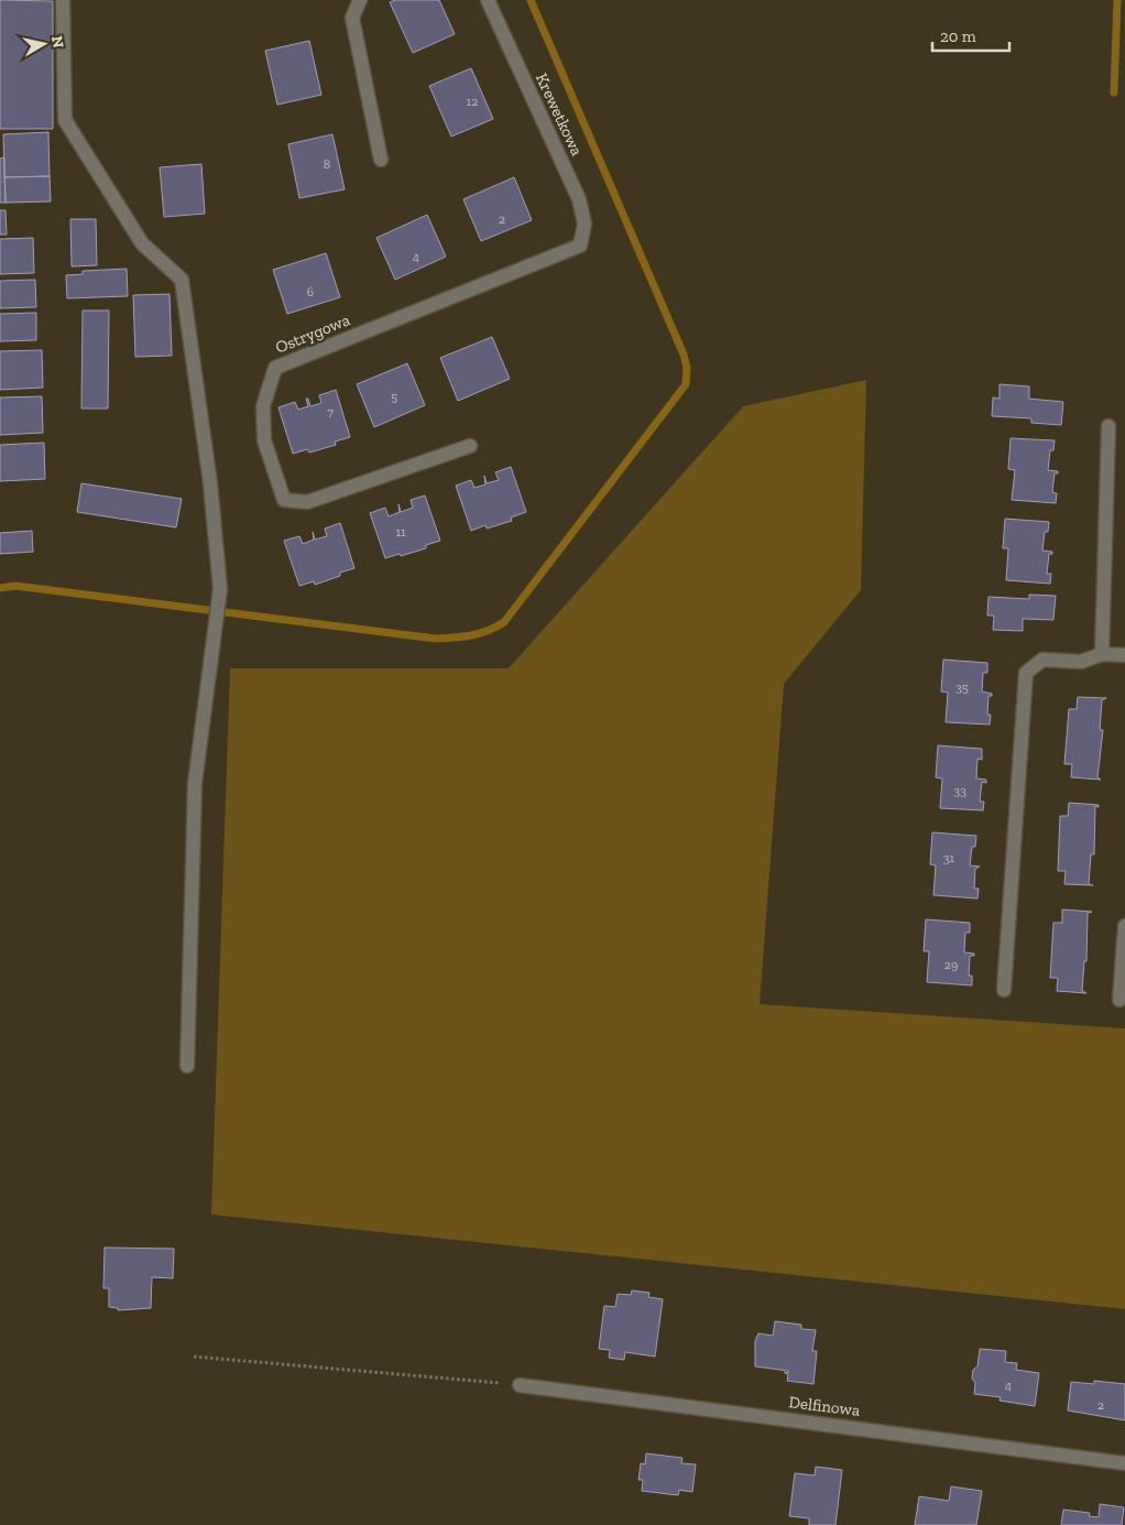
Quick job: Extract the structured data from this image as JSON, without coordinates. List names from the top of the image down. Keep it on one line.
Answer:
{"streets":{"street":["Krewetkowa","Ostrygowa","Delfinowa"]},"crossings":[["Krewetkowa","Ostrygowa"]],"house_numbers":["12","8","2","4","6","5","7","11","35","33","31","29","4","2"],"scale_bar":"20 m","north":"right"}
